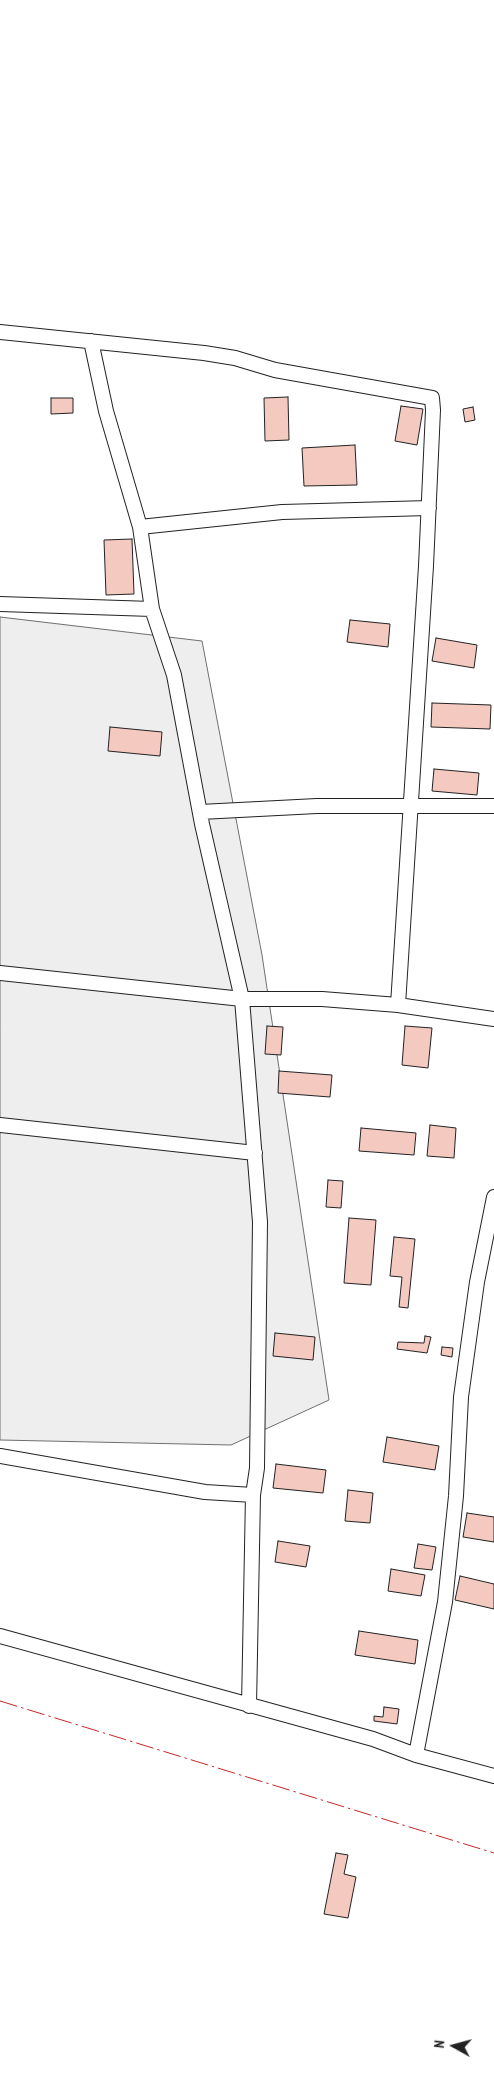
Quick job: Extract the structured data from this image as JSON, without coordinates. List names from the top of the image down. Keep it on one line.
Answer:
{"north":"left"}
